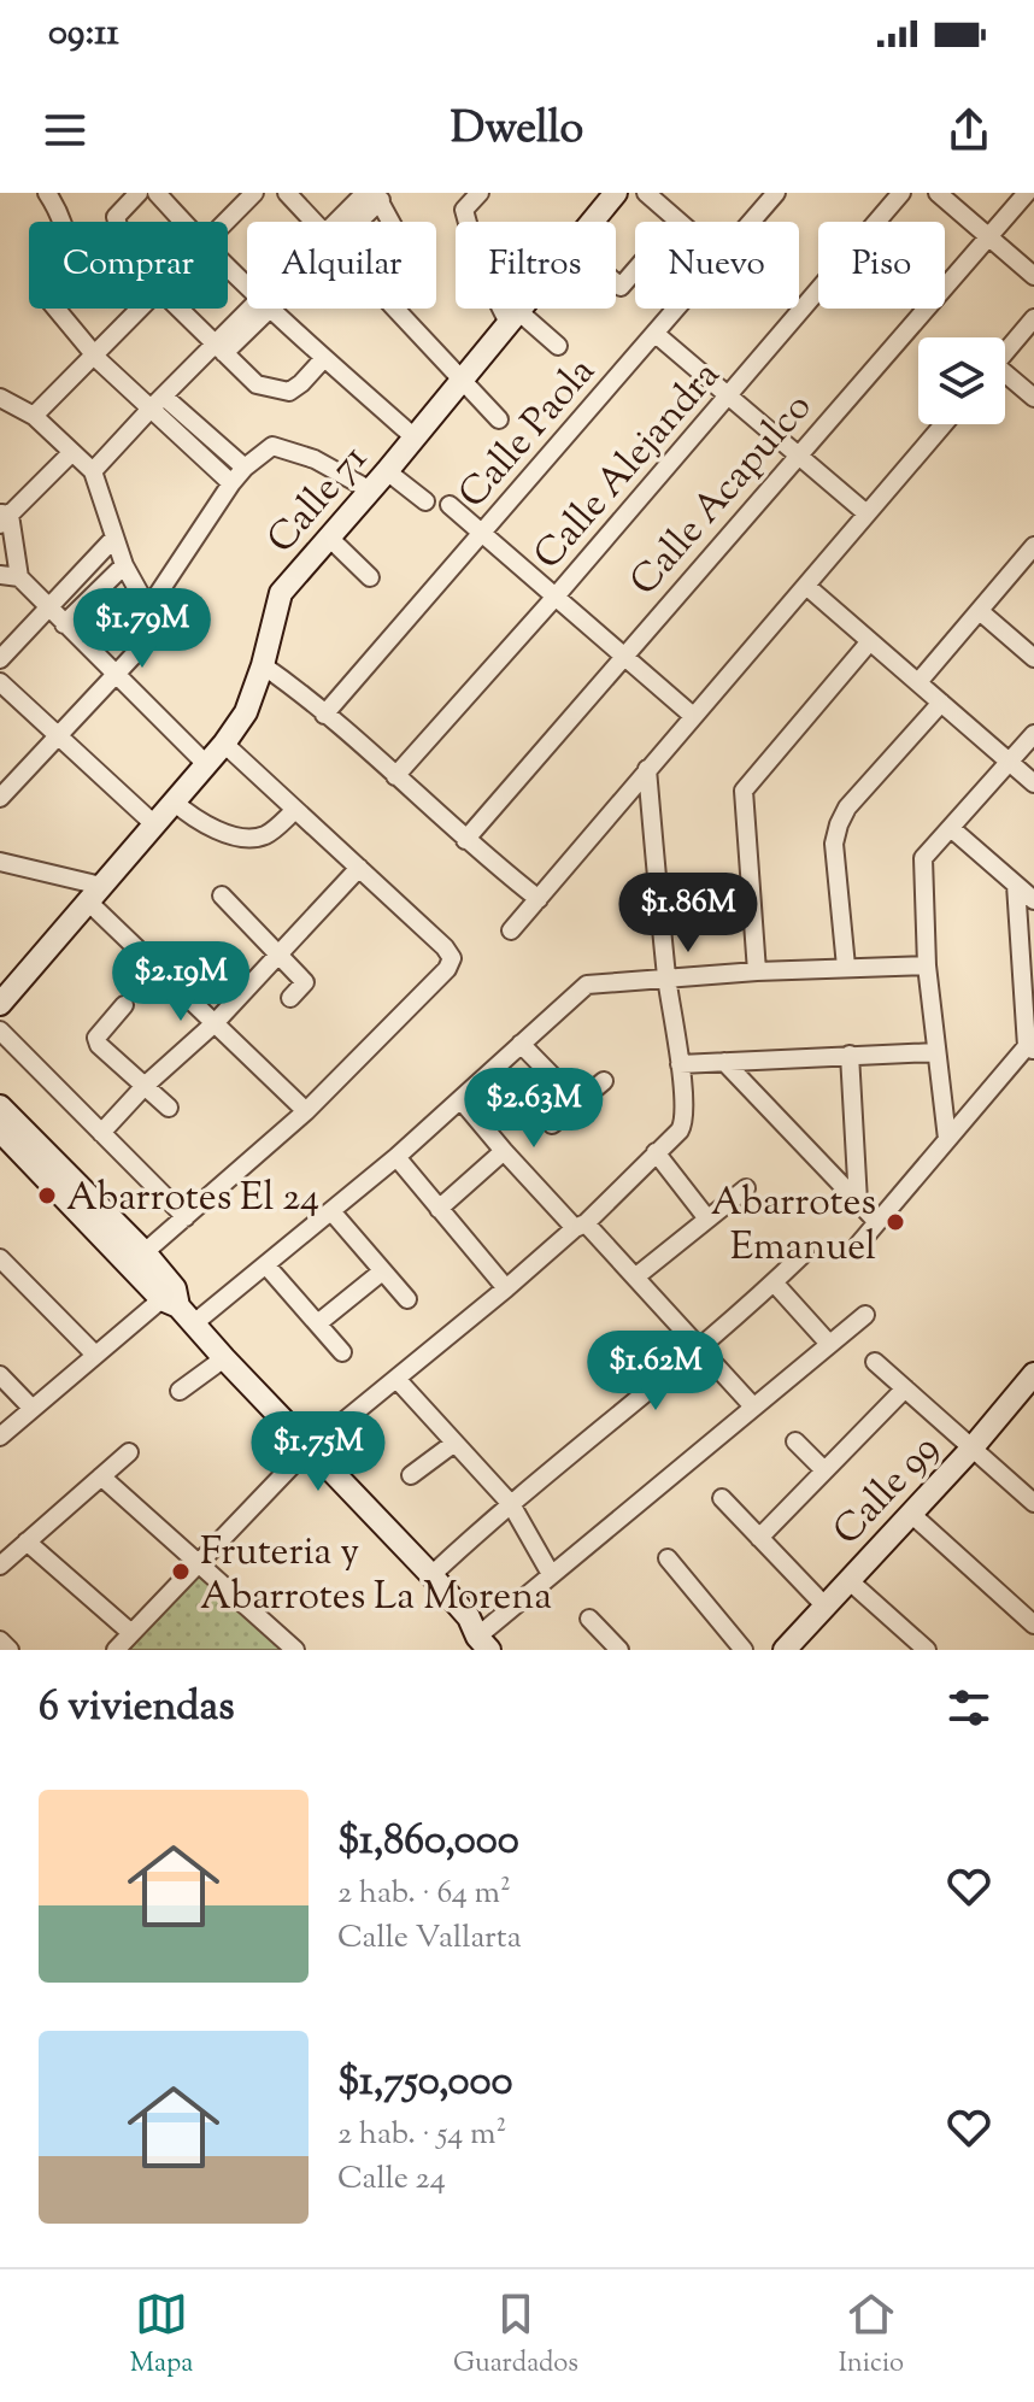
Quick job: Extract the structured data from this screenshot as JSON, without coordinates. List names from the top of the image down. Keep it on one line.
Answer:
{"streets":{"street":["Calle Paola","Calle Alejandra","Calle Acapulco","Calle 71","Calle 99"]},"places":["Abarrotes El 24","Abarrotes Emanuel","Fruteria y Abarrotes La Morena"],"page":{"status":"09:11","header":"Dwello","chip":["Comprar","Alquilar","Filtros","Nuevo","Piso"],"price":["$1.79M","$1.86M","$2.19M","$2.63M","$1.62M","$1.75M"],"heading":"6 viviendas","list":[{"name":"$1,860,000","note":"2 hab. · 64 m² · Calle Vallarta"},{"name":"$1,750,000","note":"2 hab. · 54 m² · Calle 24"}],"tabs":["Mapa","Guardados","Inicio"]}}
